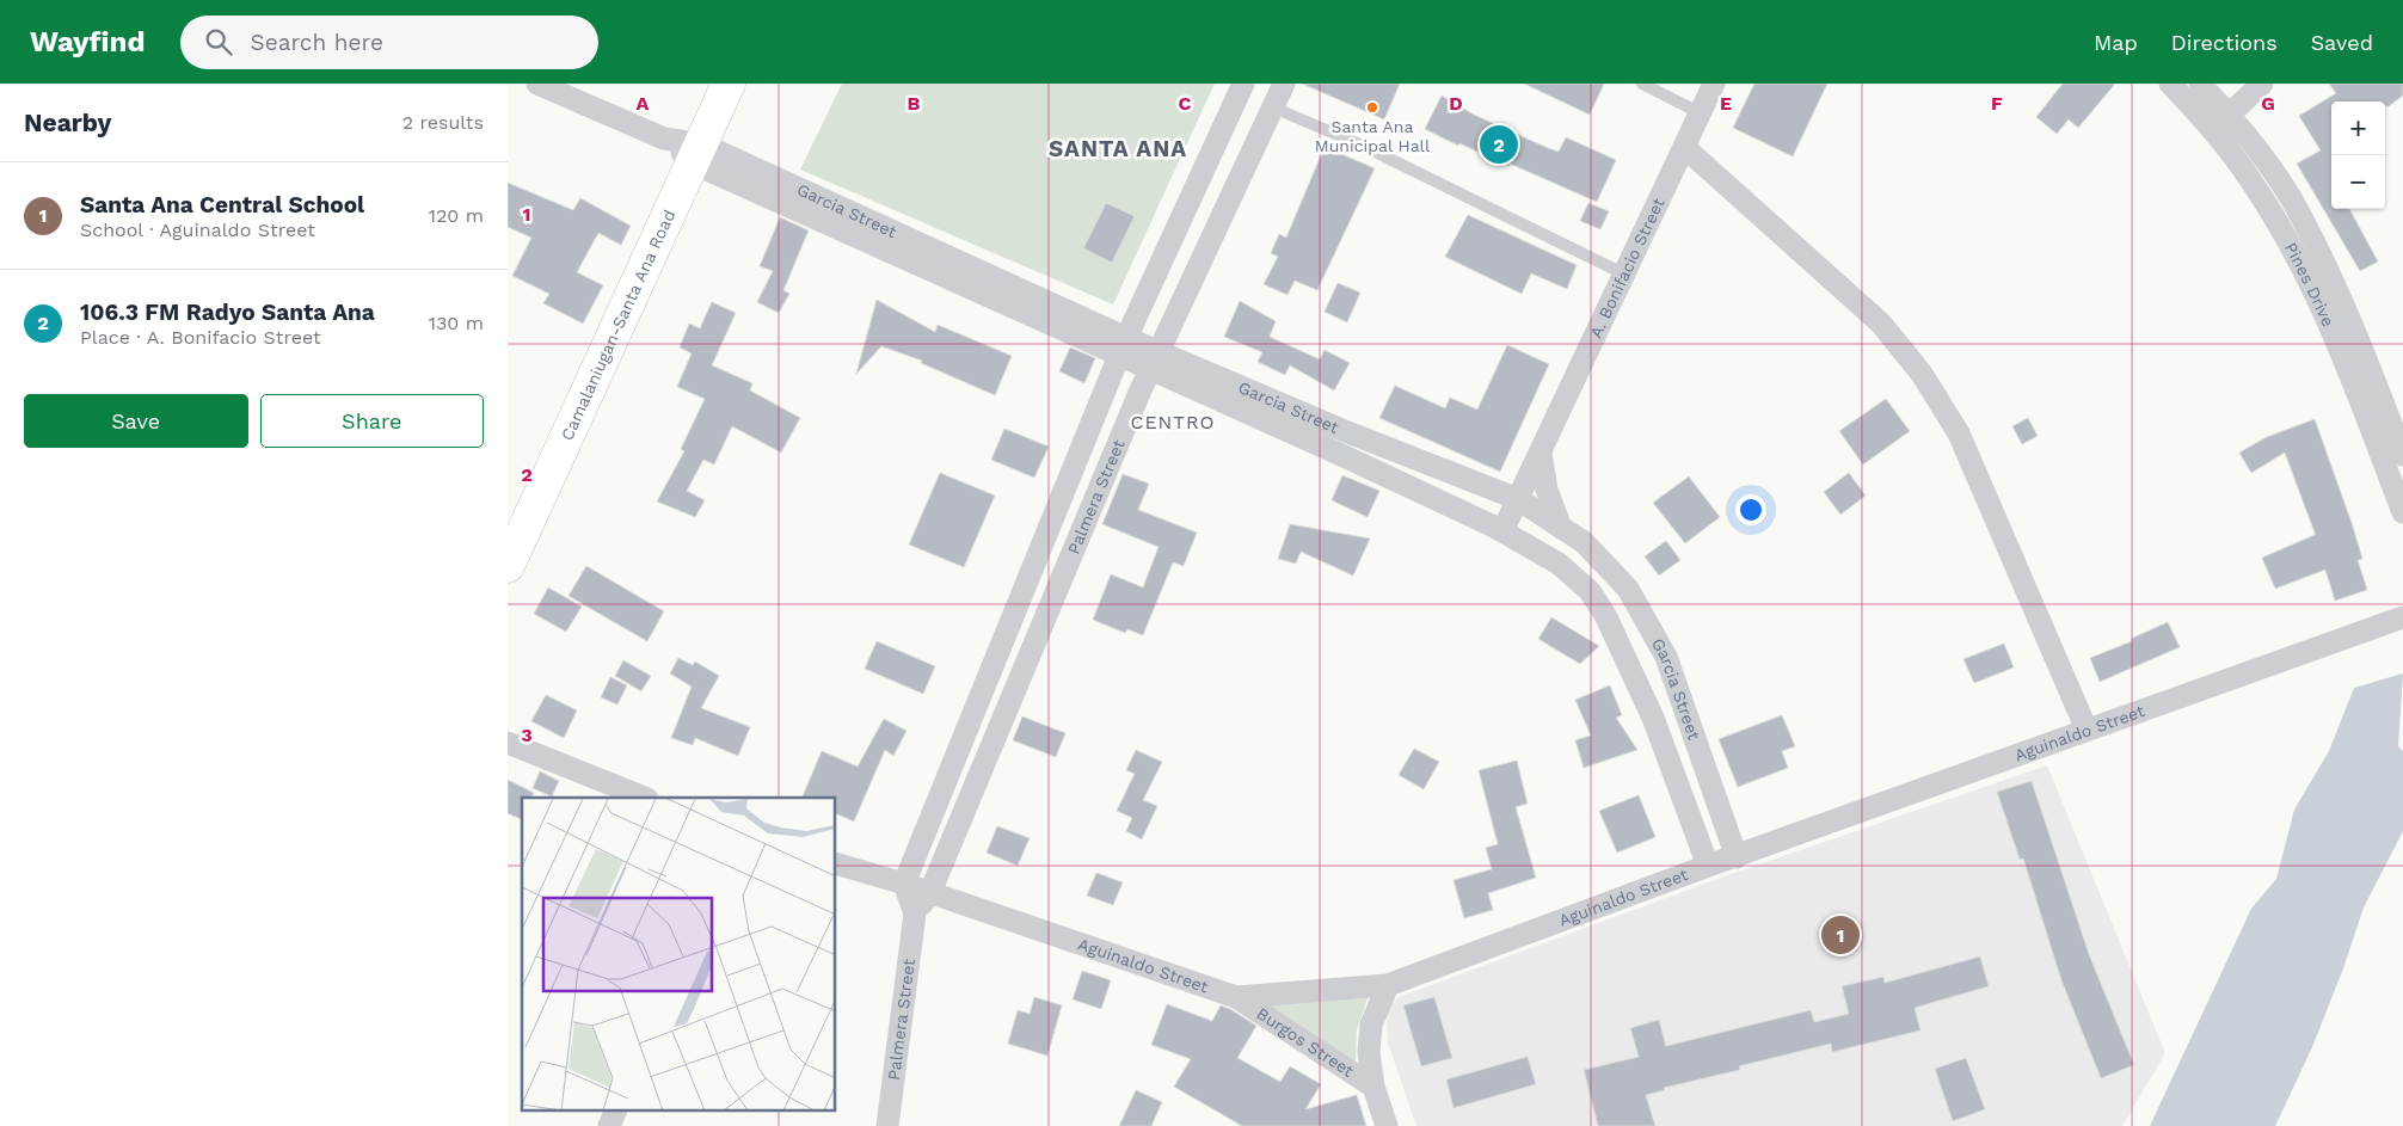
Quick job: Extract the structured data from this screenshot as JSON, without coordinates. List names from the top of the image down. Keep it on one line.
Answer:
{"streets":{"main road":["Camalaniugan-Santa Ana Road"],"street":["Garcia Street","A. Bonifacio Street","Pines Drive","Palmera Street","Aguinaldo Street","Burgos Street"]},"crossings":[["Garcia Street","A. Bonifacio Street"],["Garcia Street","Camalaniugan-Santa Ana Road"],["Garcia Street","Palmera Street"],["Garcia Street","Aguinaldo Street"],["Palmera Street","Aguinaldo Street"],["Aguinaldo Street","Burgos Street"]],"districts":["SANTA ANA","CENTRO"],"places":["Santa Ana Municipal Hall"],"page":{"header":"Wayfind","search":"Search here","nav":["Map","Directions","Saved"],"heading":["Nearby","2 results"],"map_buttons":["+","−"],"pins":["2","1"],"list":[{"mark":"1","name":"Santa Ana Central School","note":"School · Aguinaldo Street","value":"120 m"},{"mark":"2","name":"106.3 FM Radyo Santa Ana","note":"Place · A. Bonifacio Street","value":"130 m"}],"buttons":["Save","Share"]},"grid":{"columns":["A","B","C","D","E","F","G"],"rows":["1","2","3"]}}
